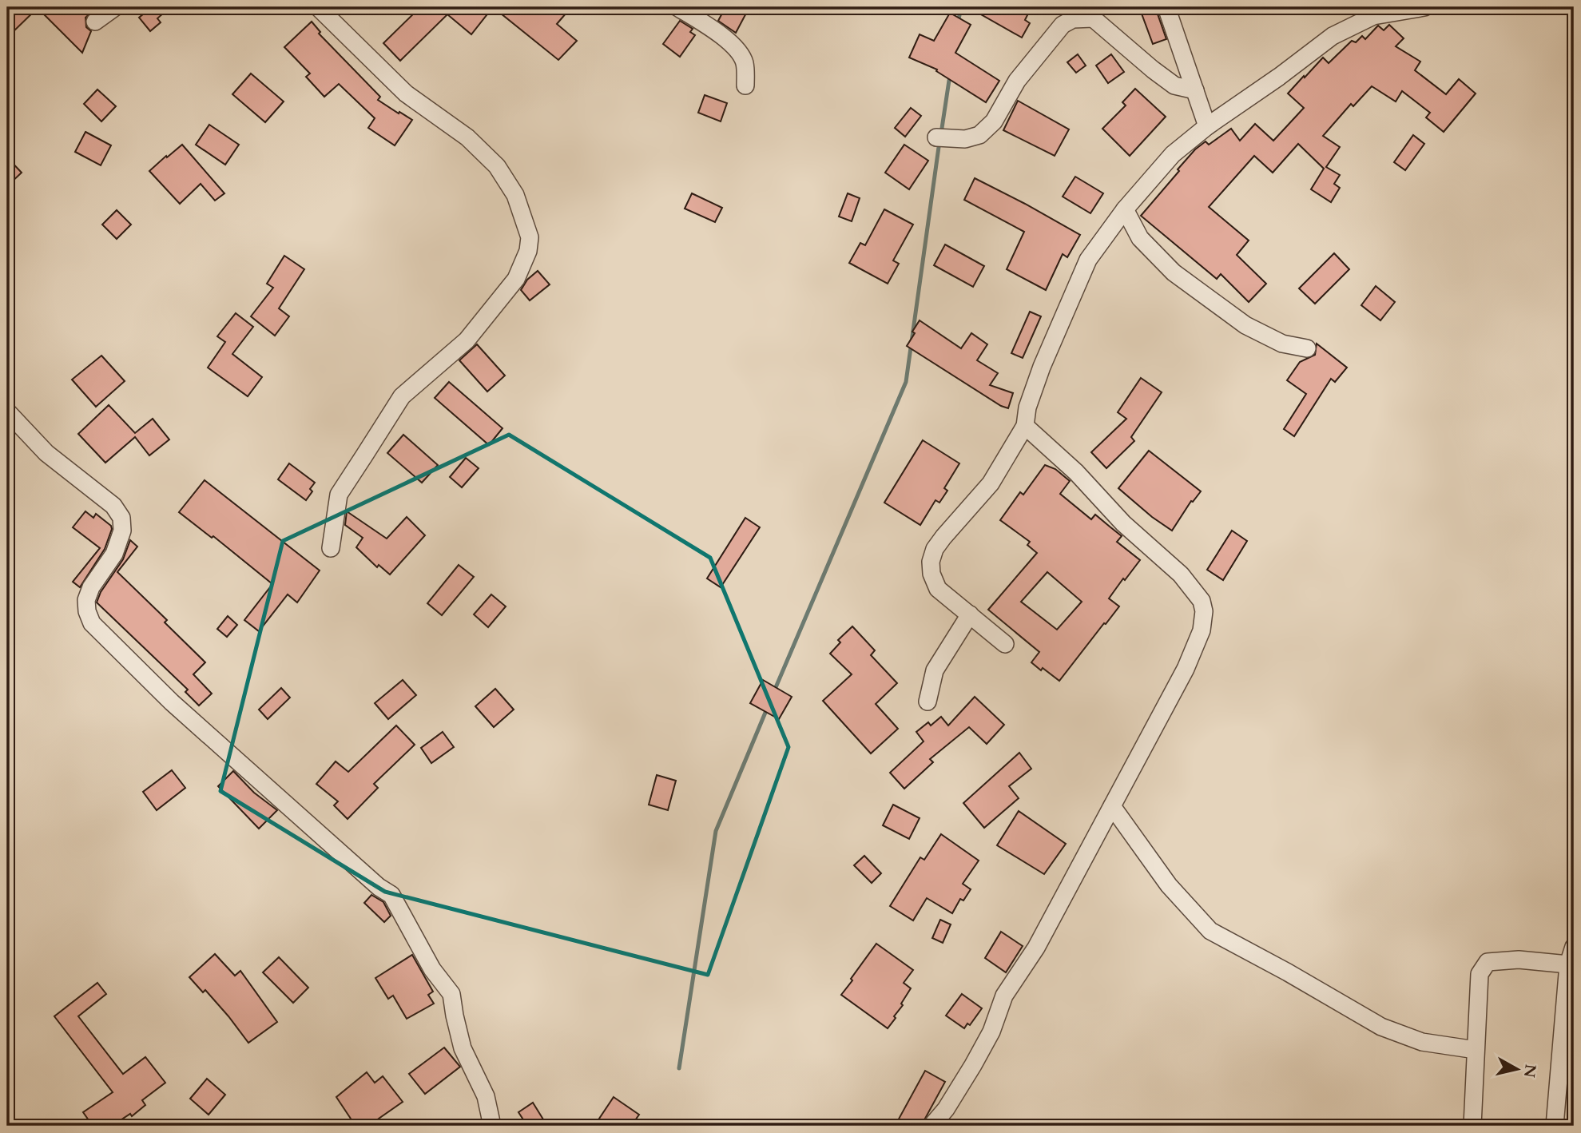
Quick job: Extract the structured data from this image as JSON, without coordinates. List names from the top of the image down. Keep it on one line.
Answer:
{"north":"right"}
